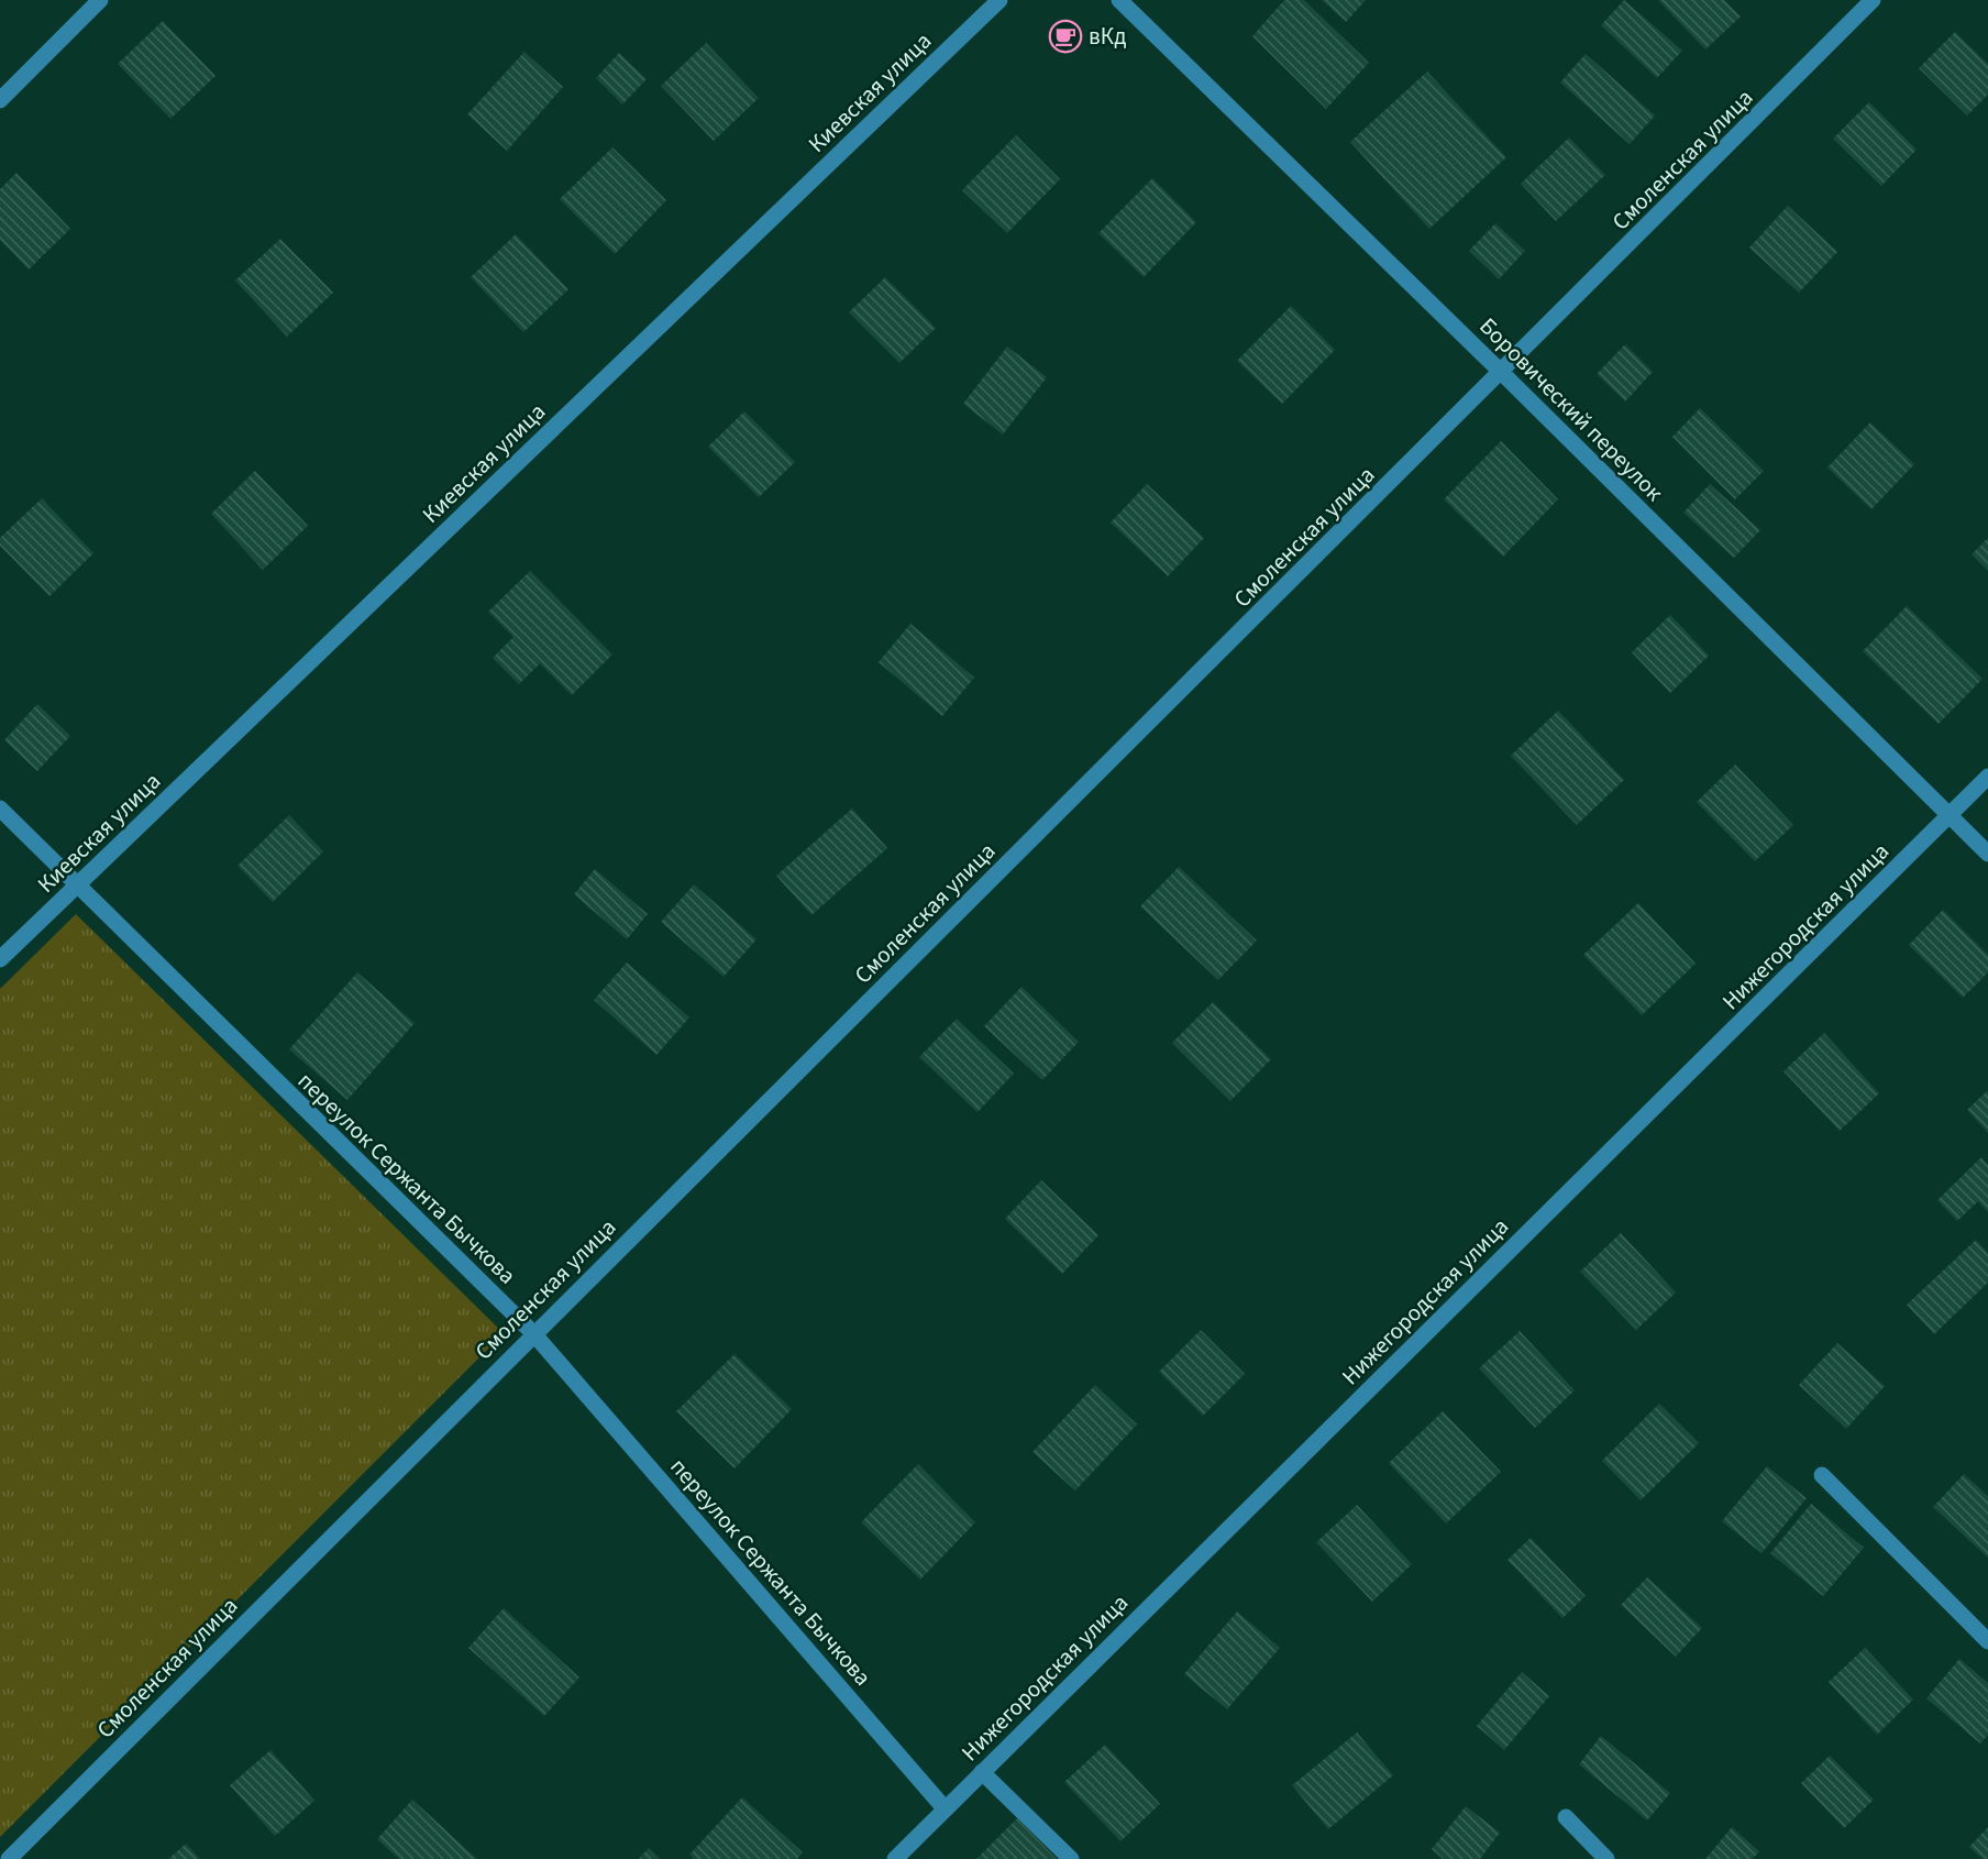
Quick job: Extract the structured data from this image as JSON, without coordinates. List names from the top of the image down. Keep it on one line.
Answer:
{"streets":{"street":["Киевская улица","Смоленская улица","Боровический переулок","Нижегородская улица","переулок Сержанта Бычкова"]},"crossings":[["Киевская улица","переулок Сержанта Бычкова"],["Смоленская улица","Боровический переулок"],["Смоленская улица","переулок Сержанта Бычкова"],["Боровический переулок","Нижегородская улица"],["Нижегородская улица","переулок Сержанта Бычкова"]],"places":{"cafe":["вКд"]}}
